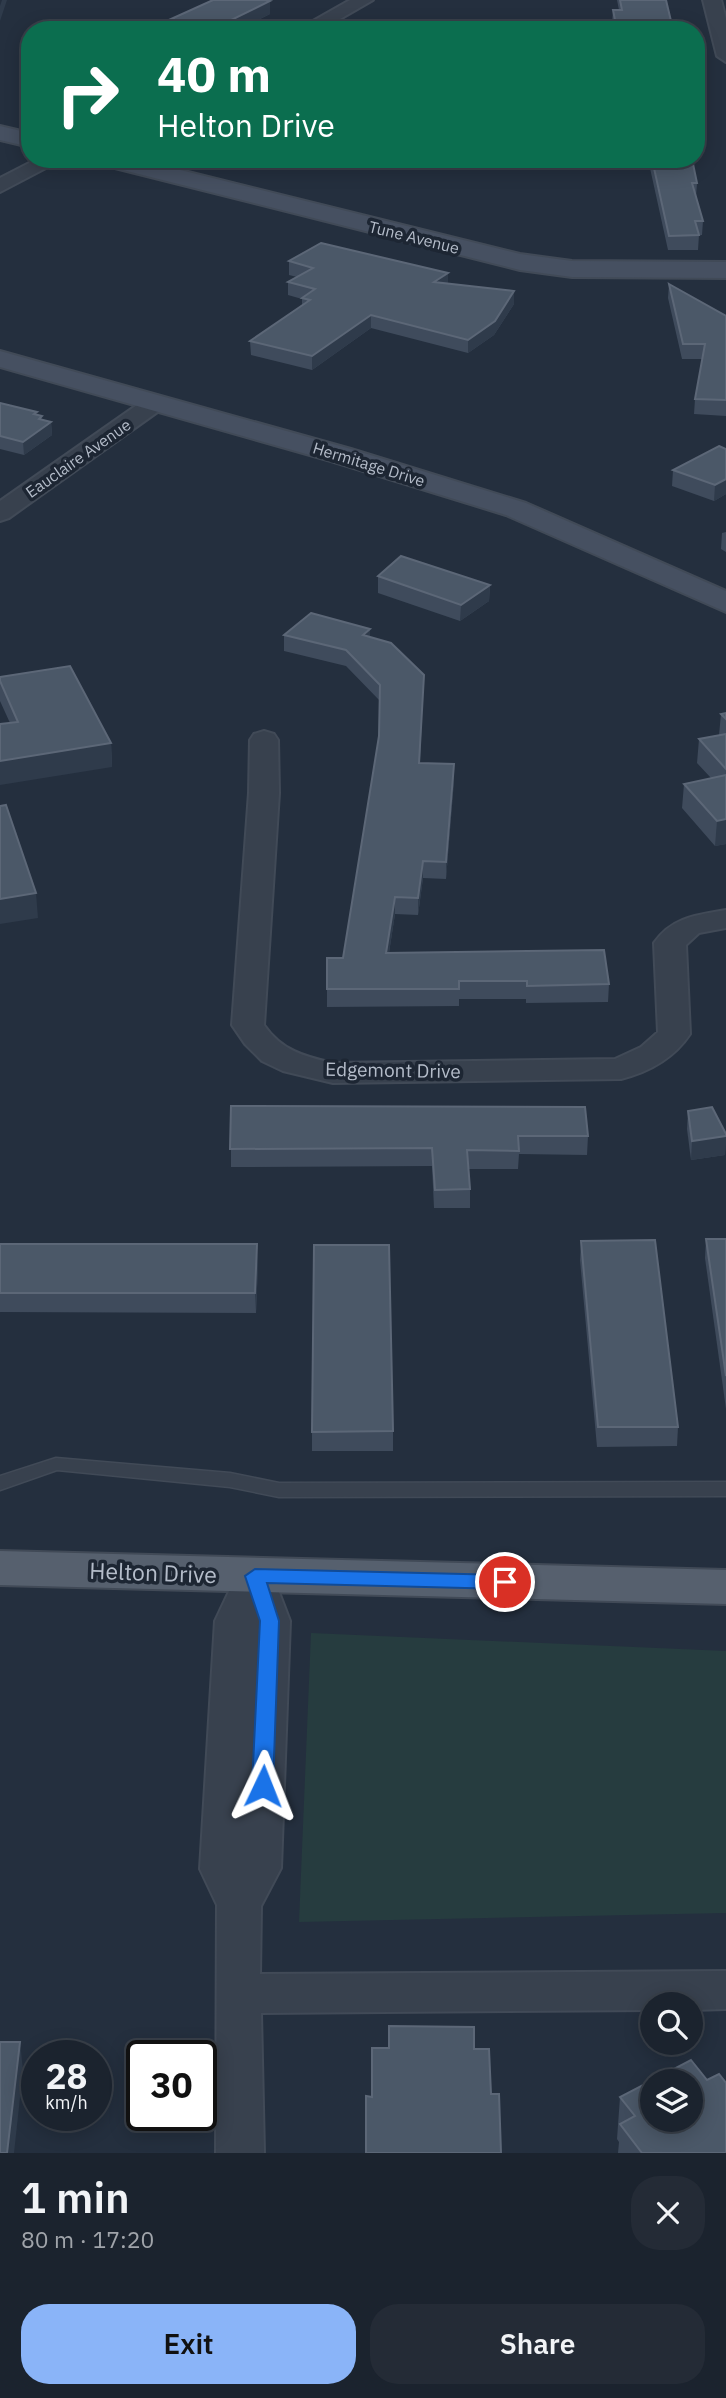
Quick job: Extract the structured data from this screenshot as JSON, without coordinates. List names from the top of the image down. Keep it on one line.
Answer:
{"streets":{"main road":["Helton Drive"],"street":["Tune Avenue","Eauclaire Avenue","Hermitage Drive","Edgemont Drive"]},"crossings":[["Eauclaire Avenue","Hermitage Drive"]],"page":{"turn":["40 m","Helton Drive"],"speed":"28 km/h","limit":"30","heading":["1 min","80 m · 17:20"],"buttons":["Exit","Share"]}}
